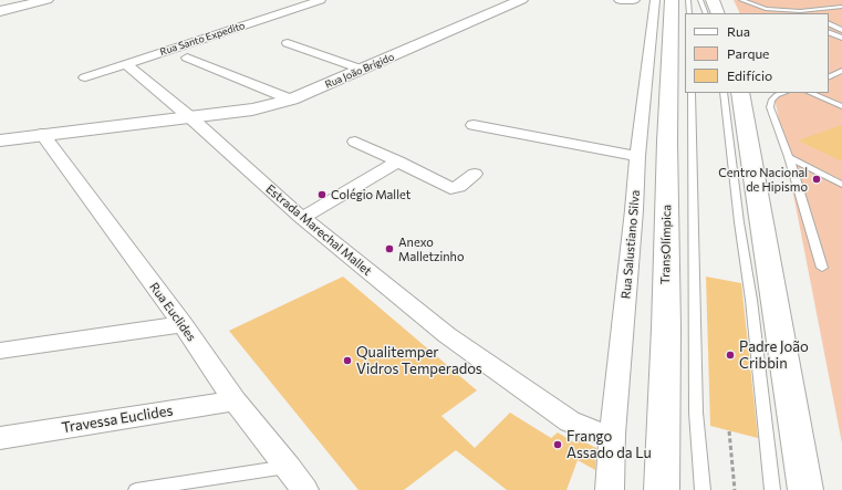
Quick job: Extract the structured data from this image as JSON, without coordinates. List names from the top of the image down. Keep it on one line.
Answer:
{"streets":{"main road":["Rua João Brígido","TransOlímpica"],"street":["Rua Santo Expedito","Estrada Marechal Mallet","Rua Salustiano Silva","Rua Euclides","Travessa Euclides"]},"crossings":[["Rua Santo Expedito","Estrada Marechal Mallet"],["Rua João Brígido","Estrada Marechal Mallet"],["Estrada Marechal Mallet","Rua Salustiano Silva"],["Rua Salustiano Silva","TransOlímpica"],["Rua Euclides","Travessa Euclides"]],"places":["Centro Nacional de Hipismo","Colégio Mallet","Anexo Malletzinho","Padre João Cribbin","Qualitemper Vidros Temperados","Frango Assado da Lu"],"legend":["Rua","Parque","Edifício"]}
